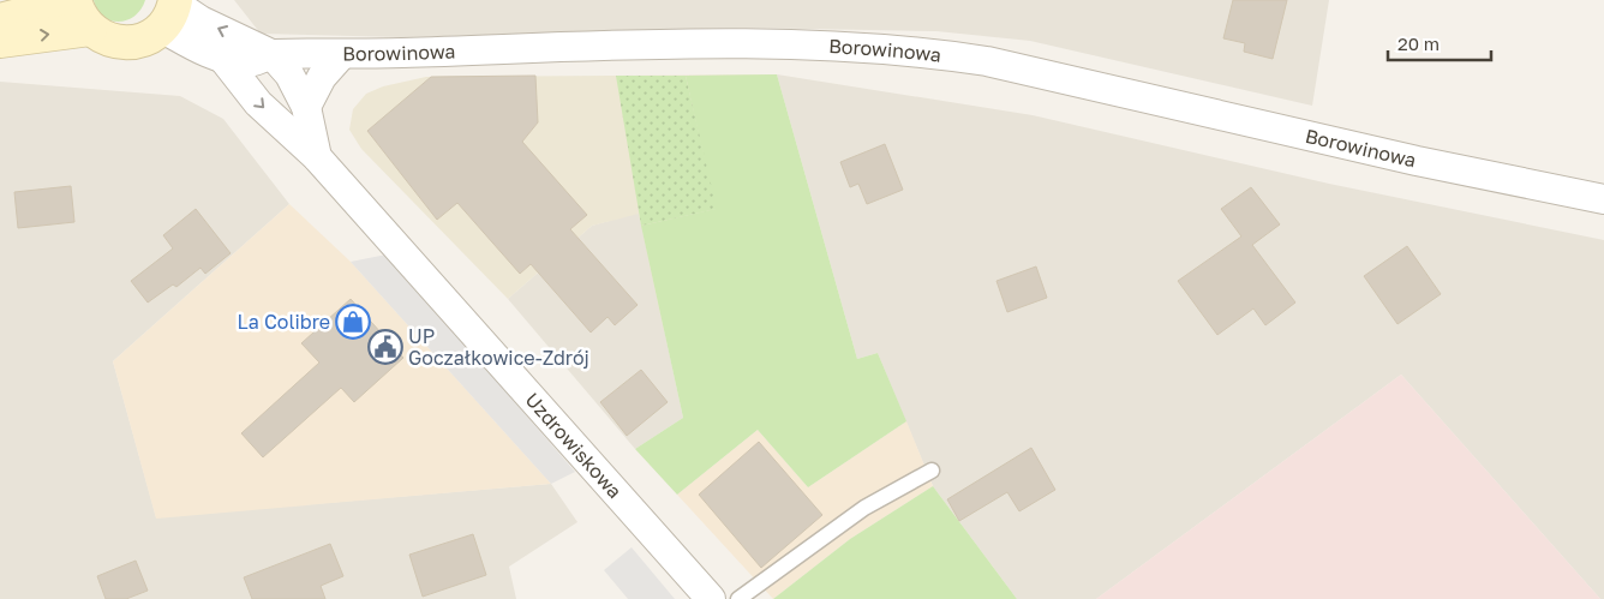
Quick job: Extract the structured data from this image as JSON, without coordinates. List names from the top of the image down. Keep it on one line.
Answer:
{"streets":{"street":["Borowinowa","Uzdrowiskowa"]},"crossings":[["Borowinowa","Uzdrowiskowa"]],"places":{"shop":["La Colibre"],"public building":["UP Goczałkowice-Zdrój"]},"scale_bar":"20 m"}
